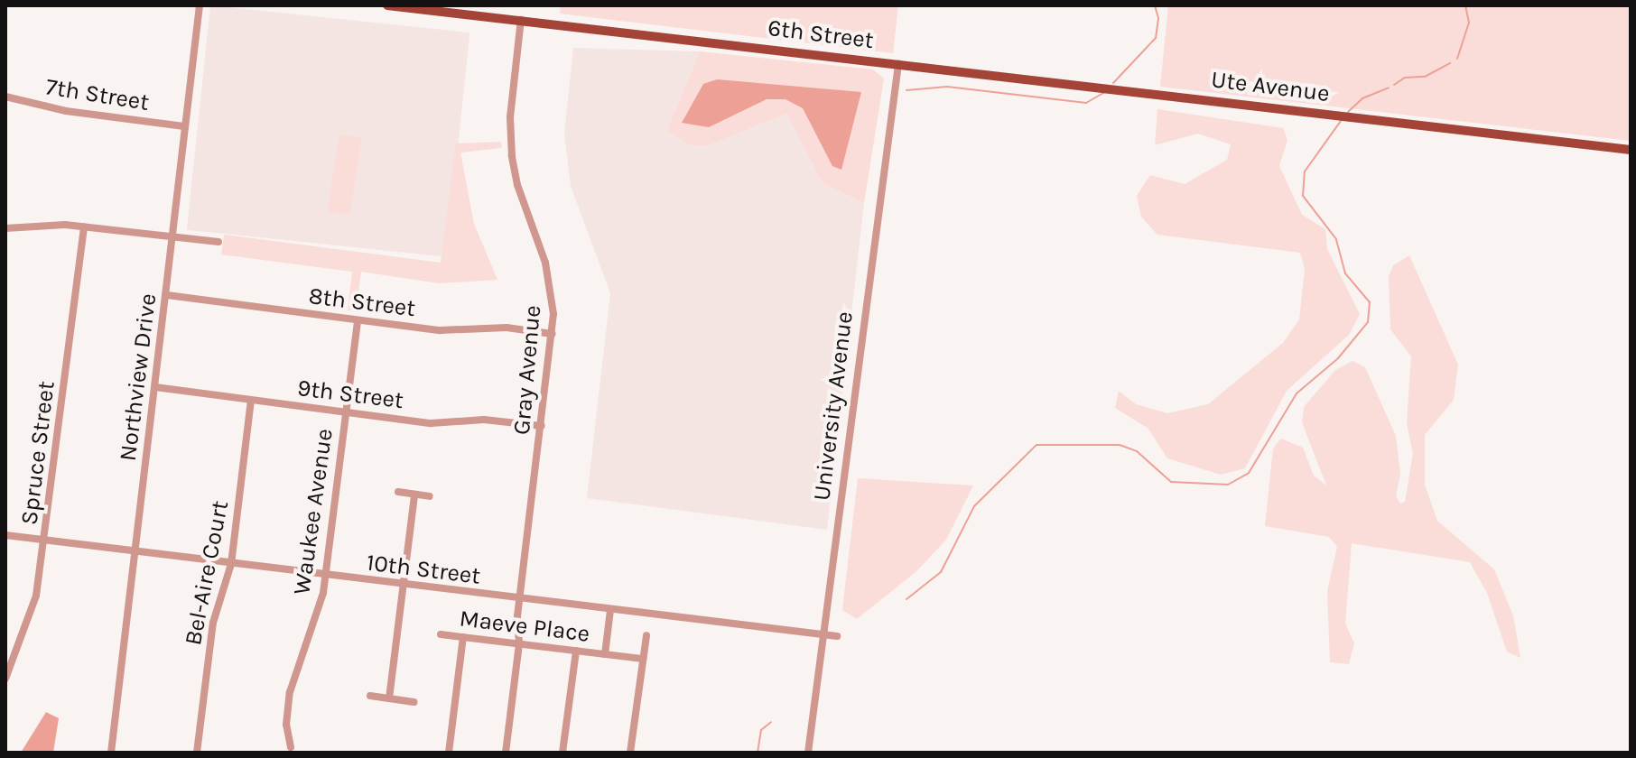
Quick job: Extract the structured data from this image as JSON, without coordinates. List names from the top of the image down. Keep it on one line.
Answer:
{"streets":{"main road":["6th Street","Ute Avenue"],"street":["7th Street","8th Street","Gray Avenue","Northview Drive","9th Street","University Avenue","Spruce Street","Waukee Avenue","10th Street","Bel-Aire Court","Maeve Place"]},"crossings":[["6th Street","Ute Avenue"],["6th Street","Gray Avenue"],["6th Street","University Avenue"],["Ute Avenue","University Avenue"],["7th Street","Northview Drive"],["8th Street","Gray Avenue"],["8th Street","Northview Drive"],["8th Street","Waukee Avenue"],["Gray Avenue","9th Street"],["Gray Avenue","10th Street"],["Gray Avenue","Maeve Place"],["Northview Drive","9th Street"],["Northview Drive","10th Street"],["9th Street","Waukee Avenue"],["9th Street","Bel-Aire Court"],["University Avenue","10th Street"],["Spruce Street","10th Street"],["Waukee Avenue","10th Street"],["10th Street","Bel-Aire Court"]]}
